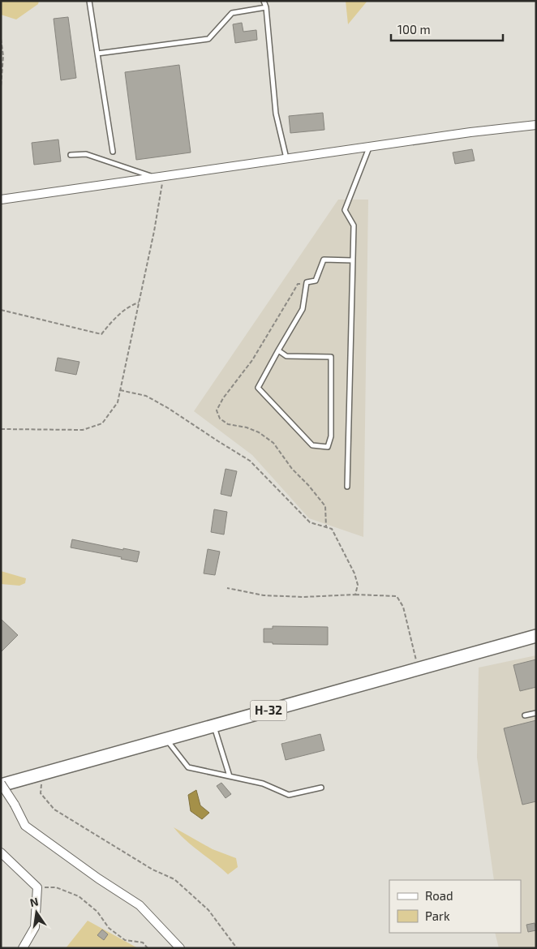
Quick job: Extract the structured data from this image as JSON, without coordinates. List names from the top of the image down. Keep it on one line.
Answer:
{"streets":{"main road":["Н-32"]},"legend":["Road","Park"],"scale_bar":"100 m","north":"top"}
